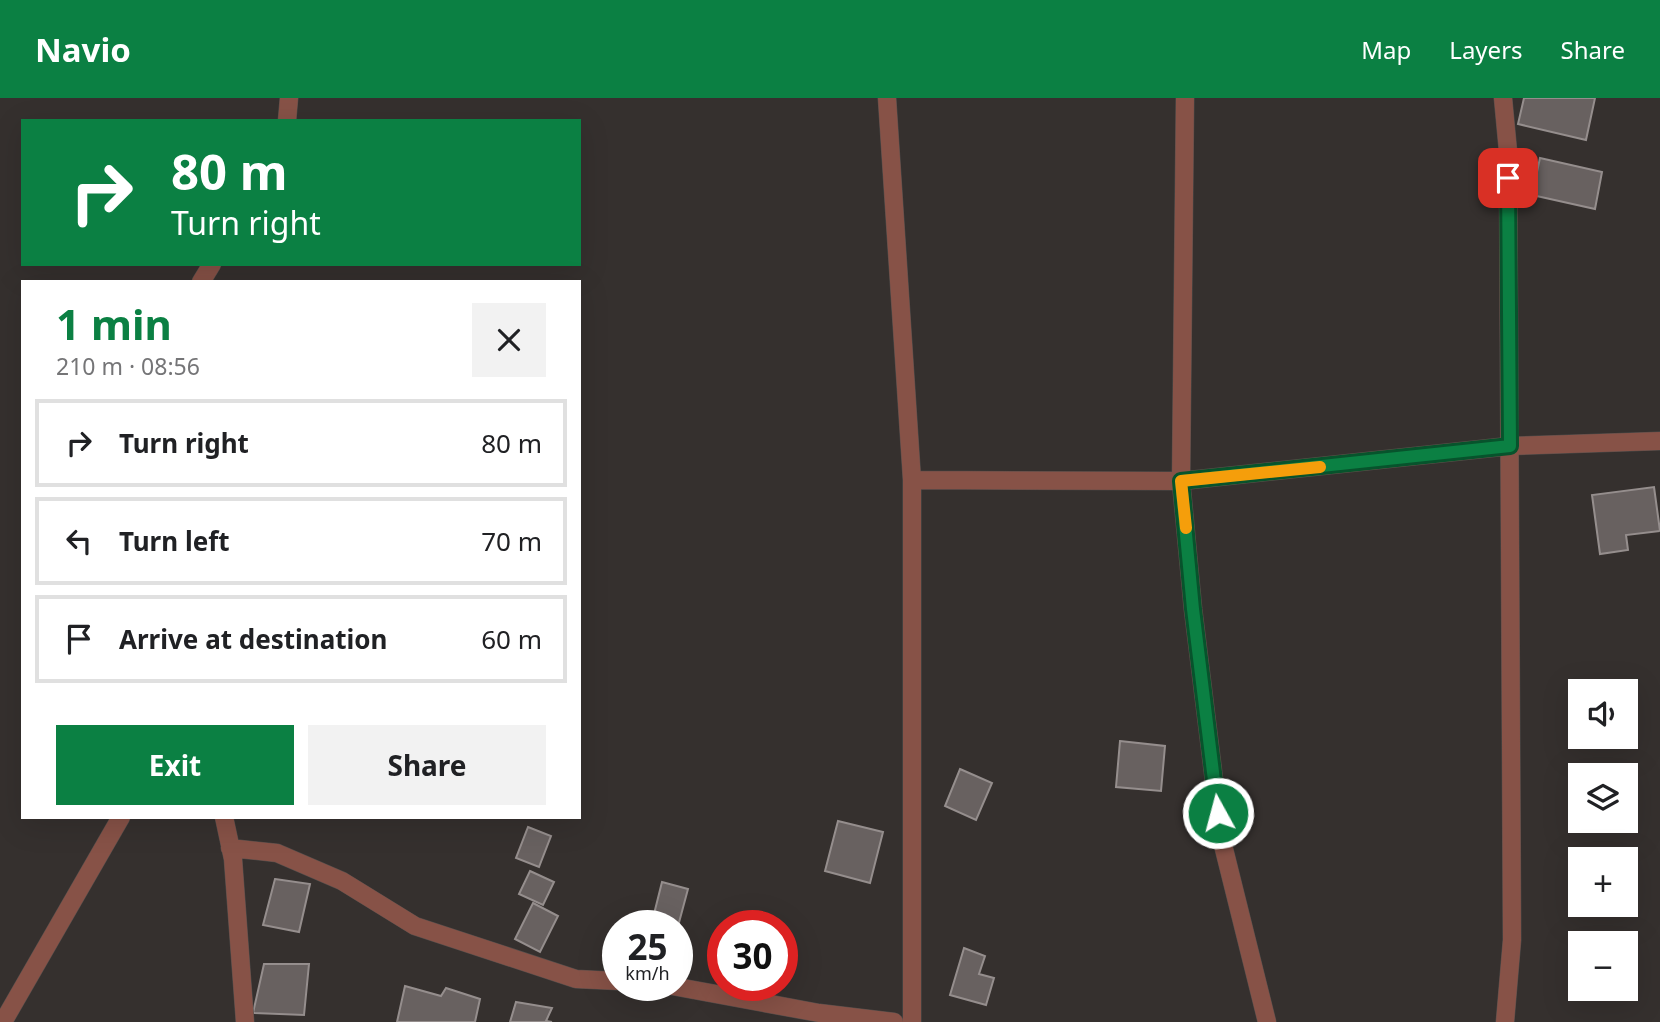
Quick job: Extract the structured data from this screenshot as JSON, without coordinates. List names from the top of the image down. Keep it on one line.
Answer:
{"page":{"header":"Navio","nav":["Map","Layers","Share"],"turn":["80 m","Turn right"],"heading":["1 min","210 m · 08:56"],"list":[{"name":"Turn right","value":"80 m"},{"name":"Turn left","value":"70 m"},{"name":"Arrive at destination","value":"60 m"}],"map_buttons":["+","−"],"buttons":["Exit","Share"],"speed":"25 km/h","limit":"30"}}
